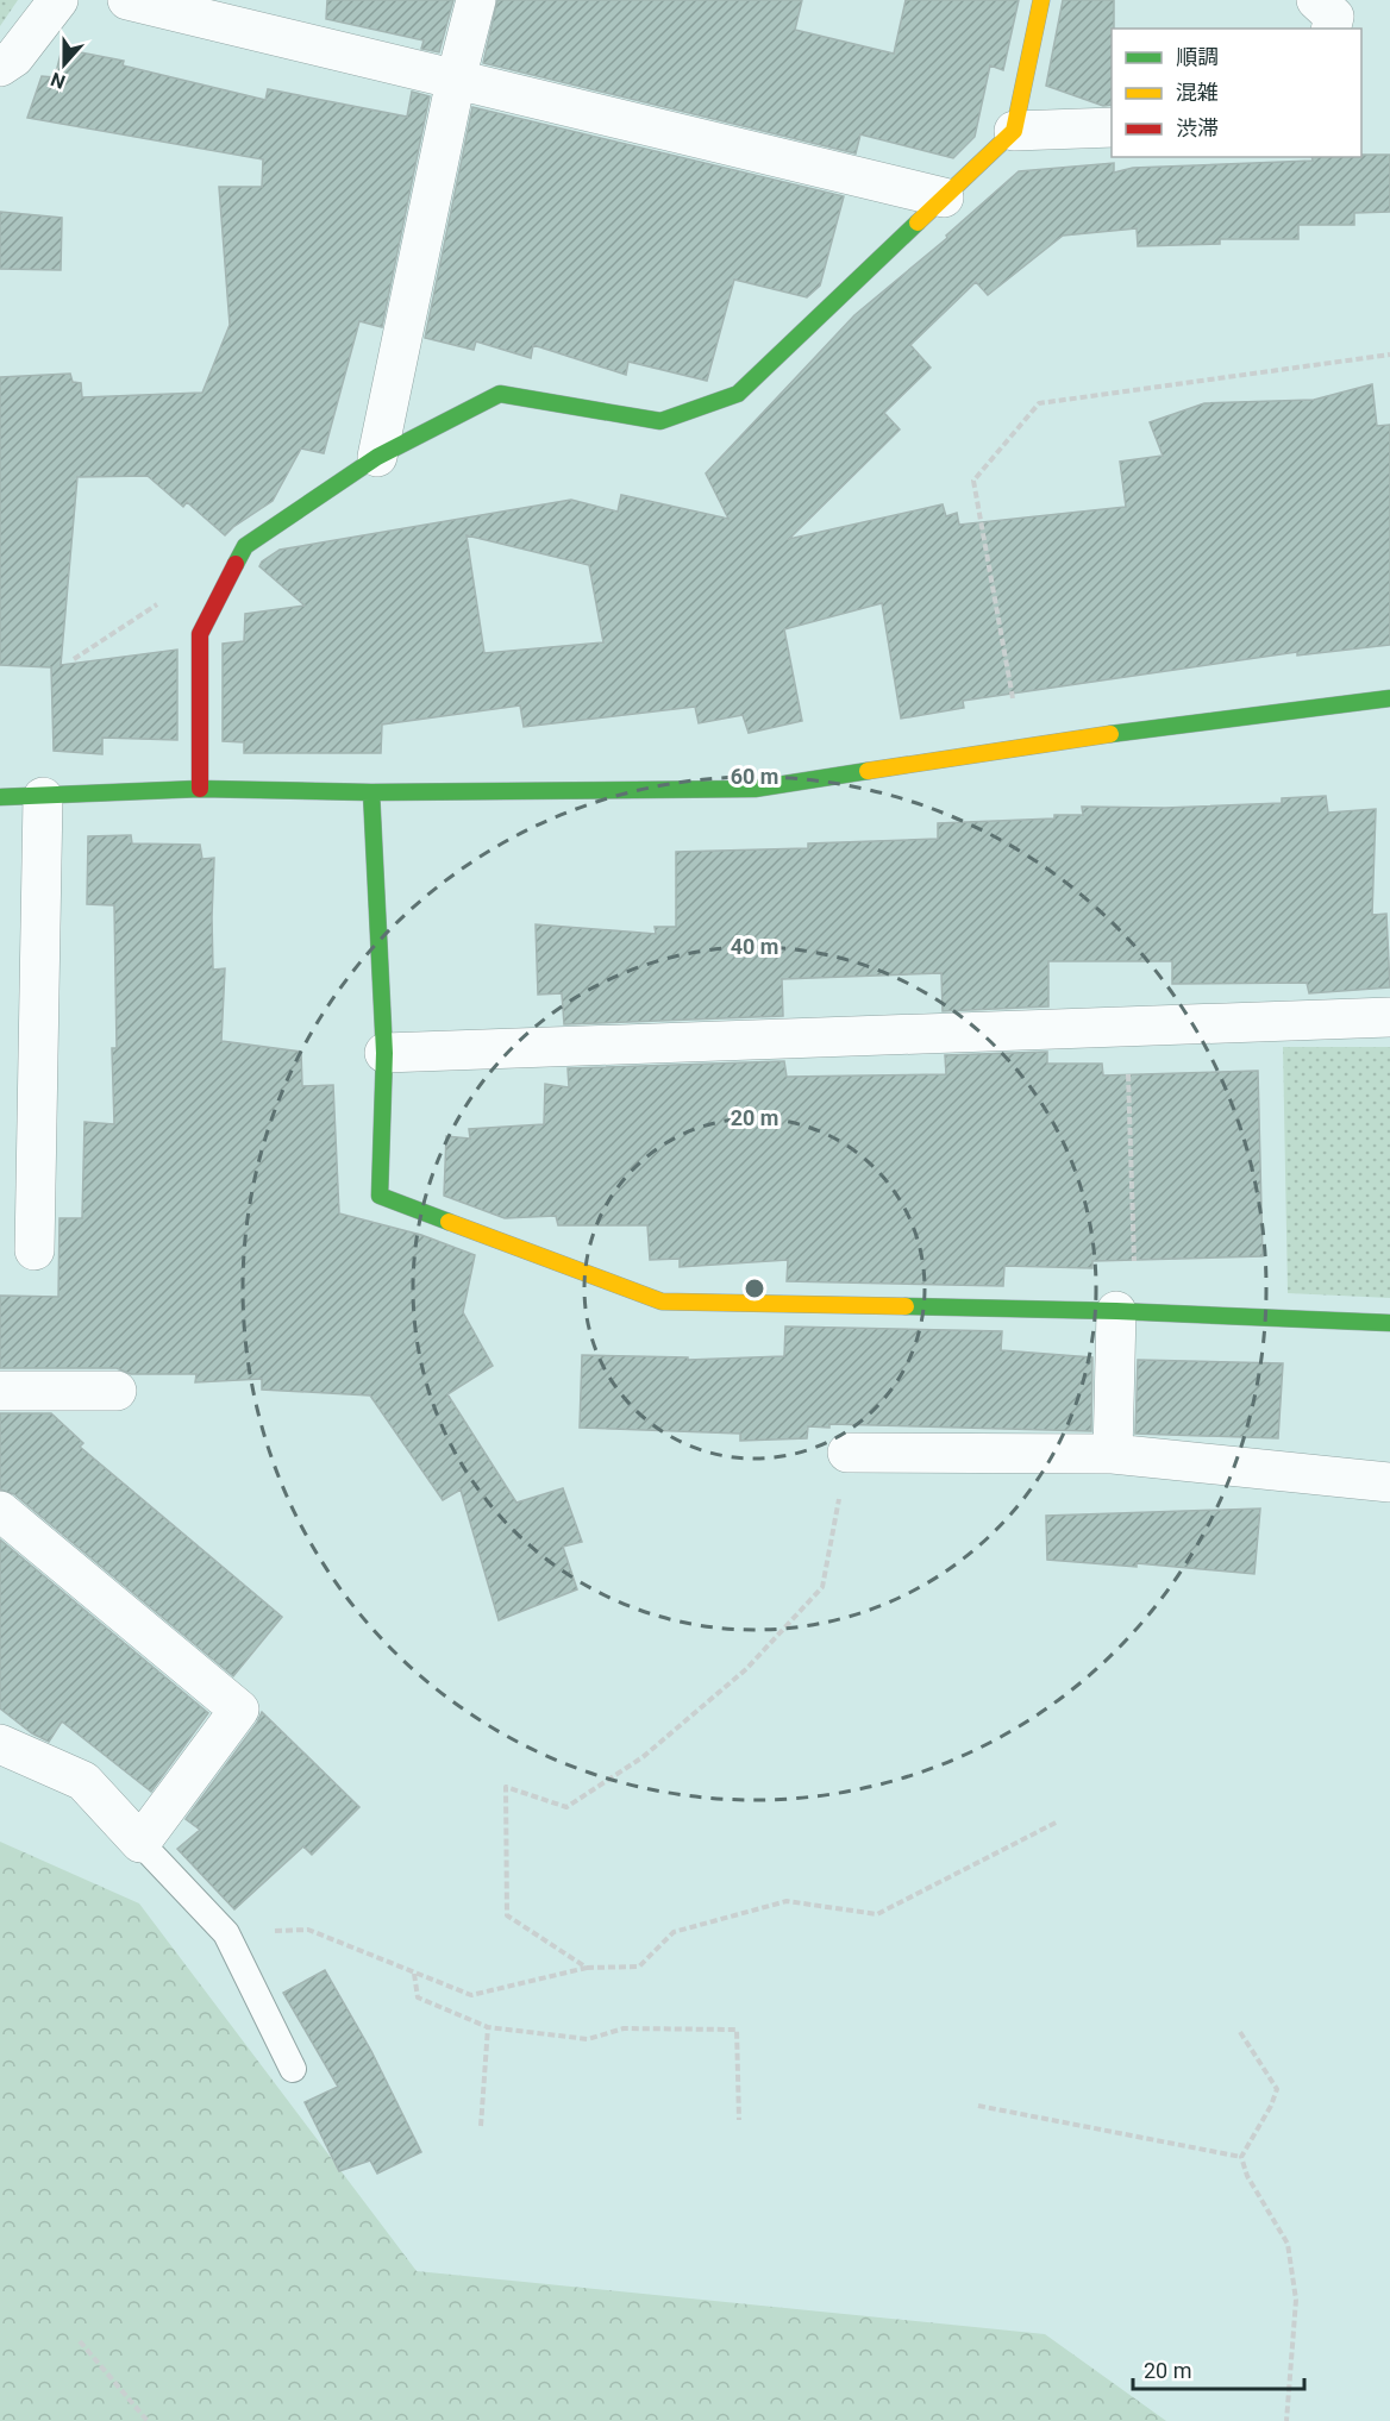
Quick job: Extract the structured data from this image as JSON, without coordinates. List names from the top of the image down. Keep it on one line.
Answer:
{"legend":["順調","混雑","渋滞"],"scale_bar":"20 m","north":"bottom","rings":["60 m","40 m","20 m"]}
